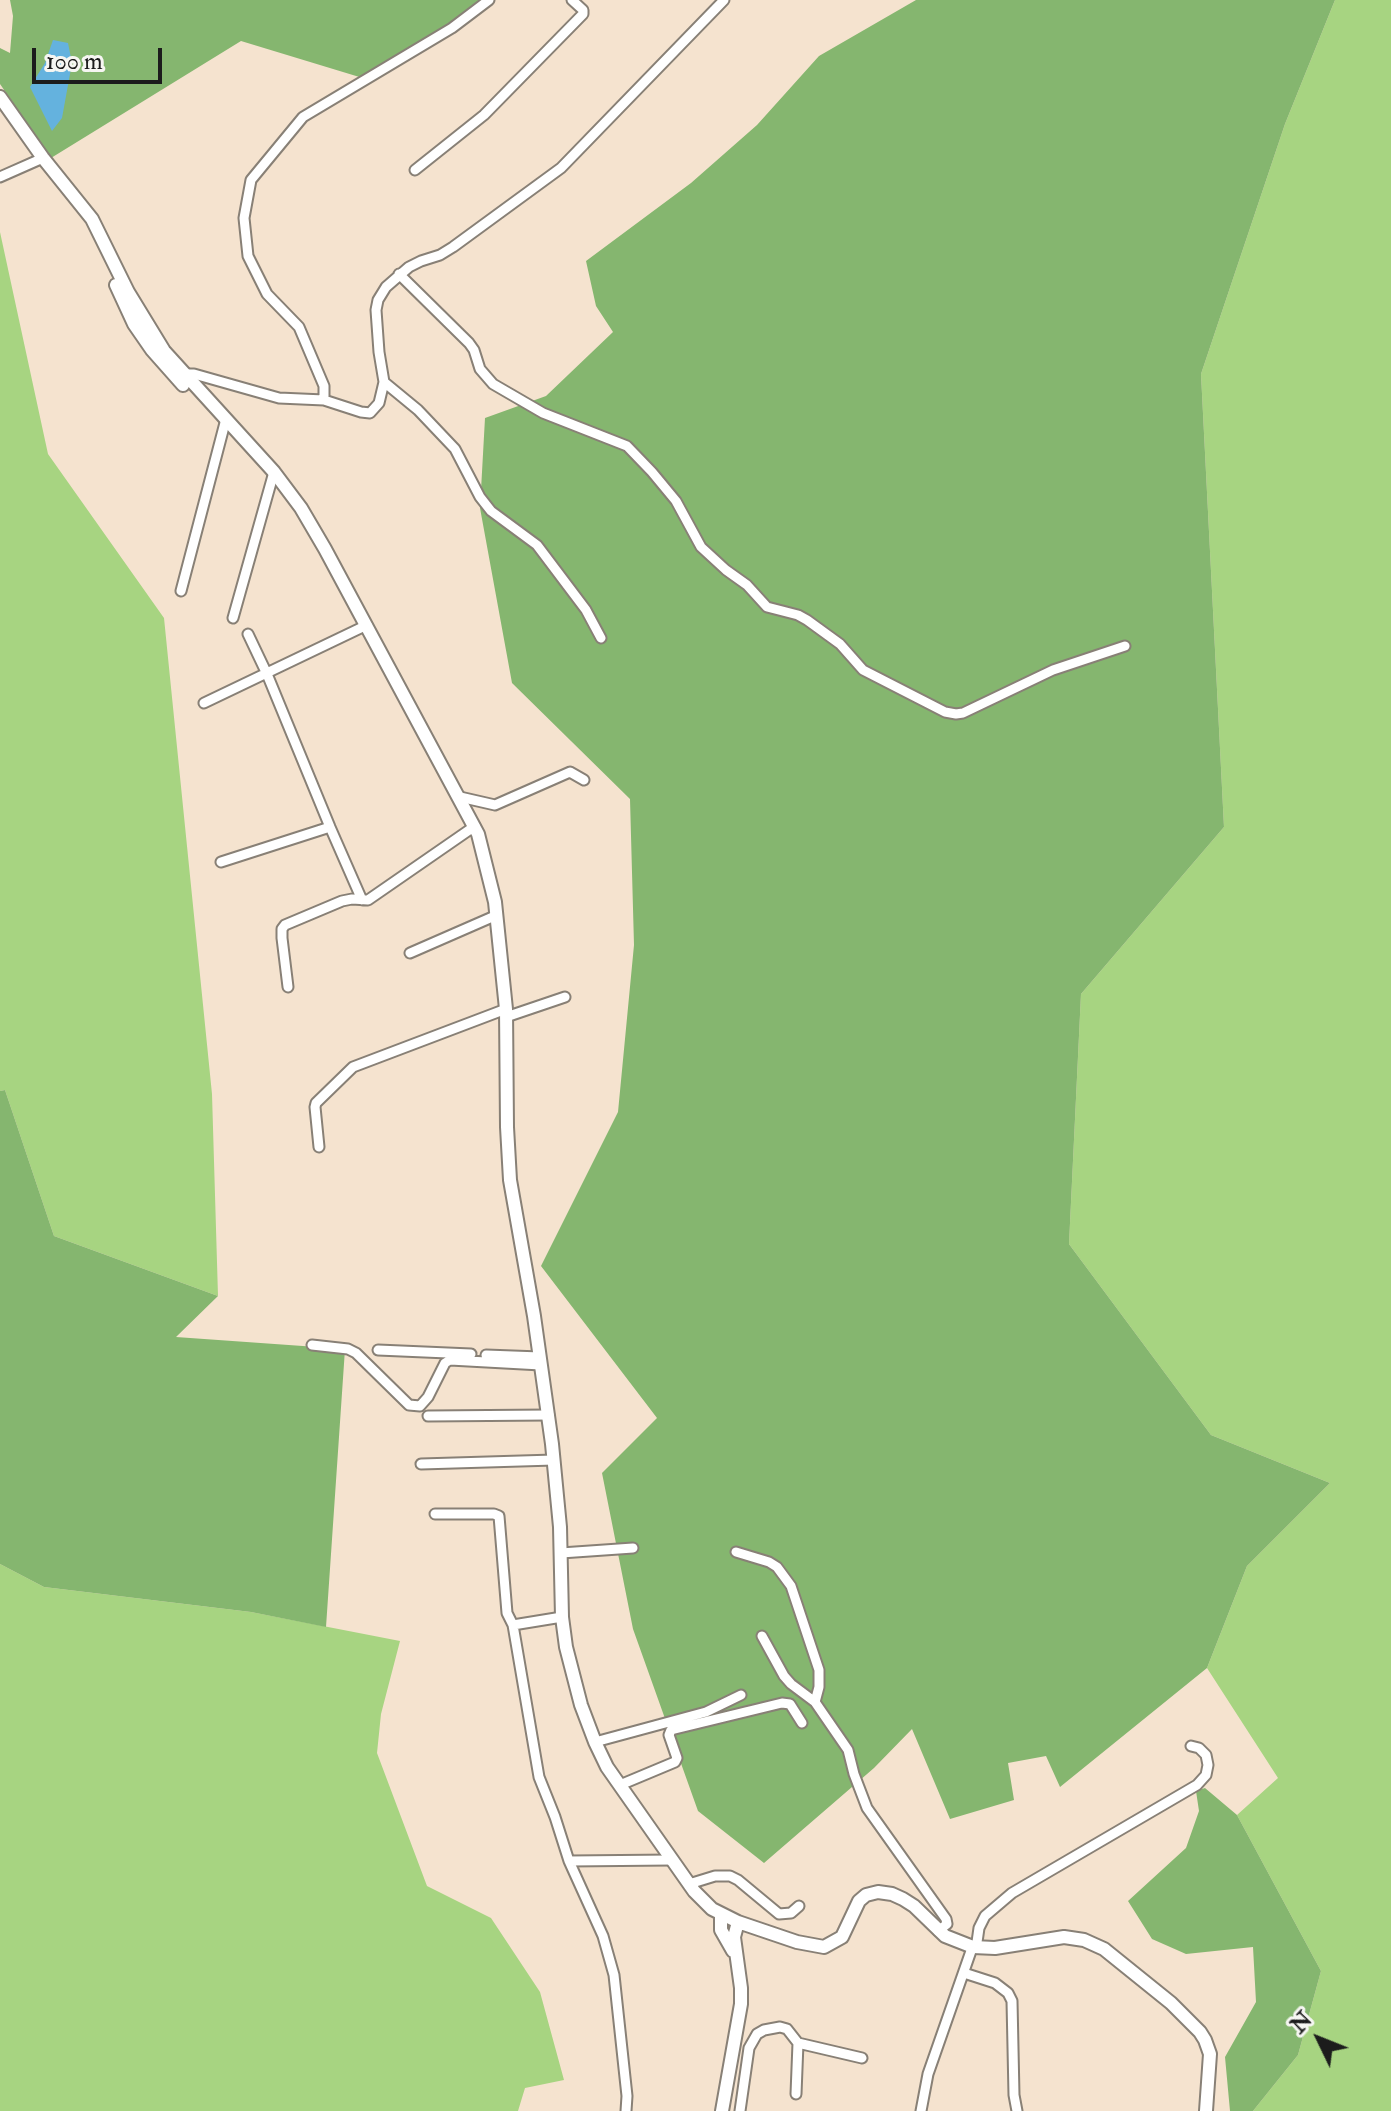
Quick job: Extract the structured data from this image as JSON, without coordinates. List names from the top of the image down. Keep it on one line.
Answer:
{"scale_bar":"100 m","north":"top left"}
